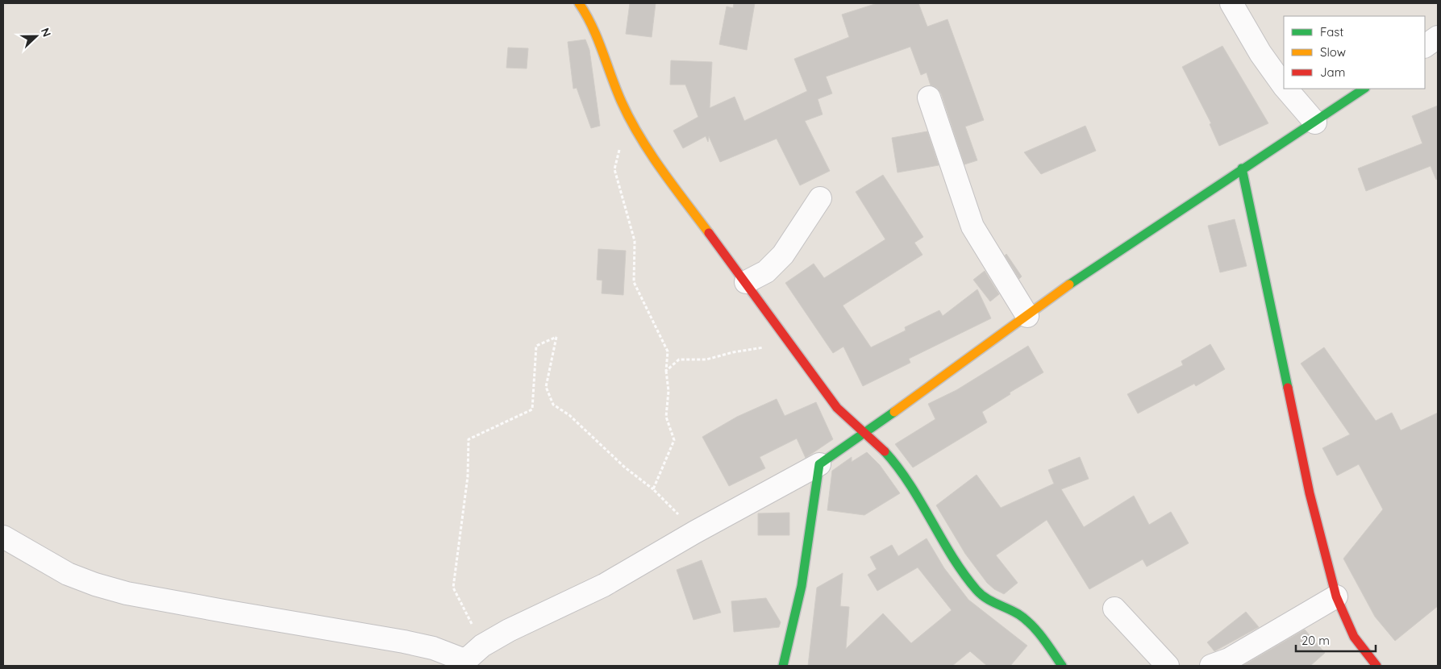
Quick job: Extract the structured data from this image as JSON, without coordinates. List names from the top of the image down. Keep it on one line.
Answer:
{"legend":["Fast","Slow","Jam"],"scale_bar":"20 m","north":"right"}
